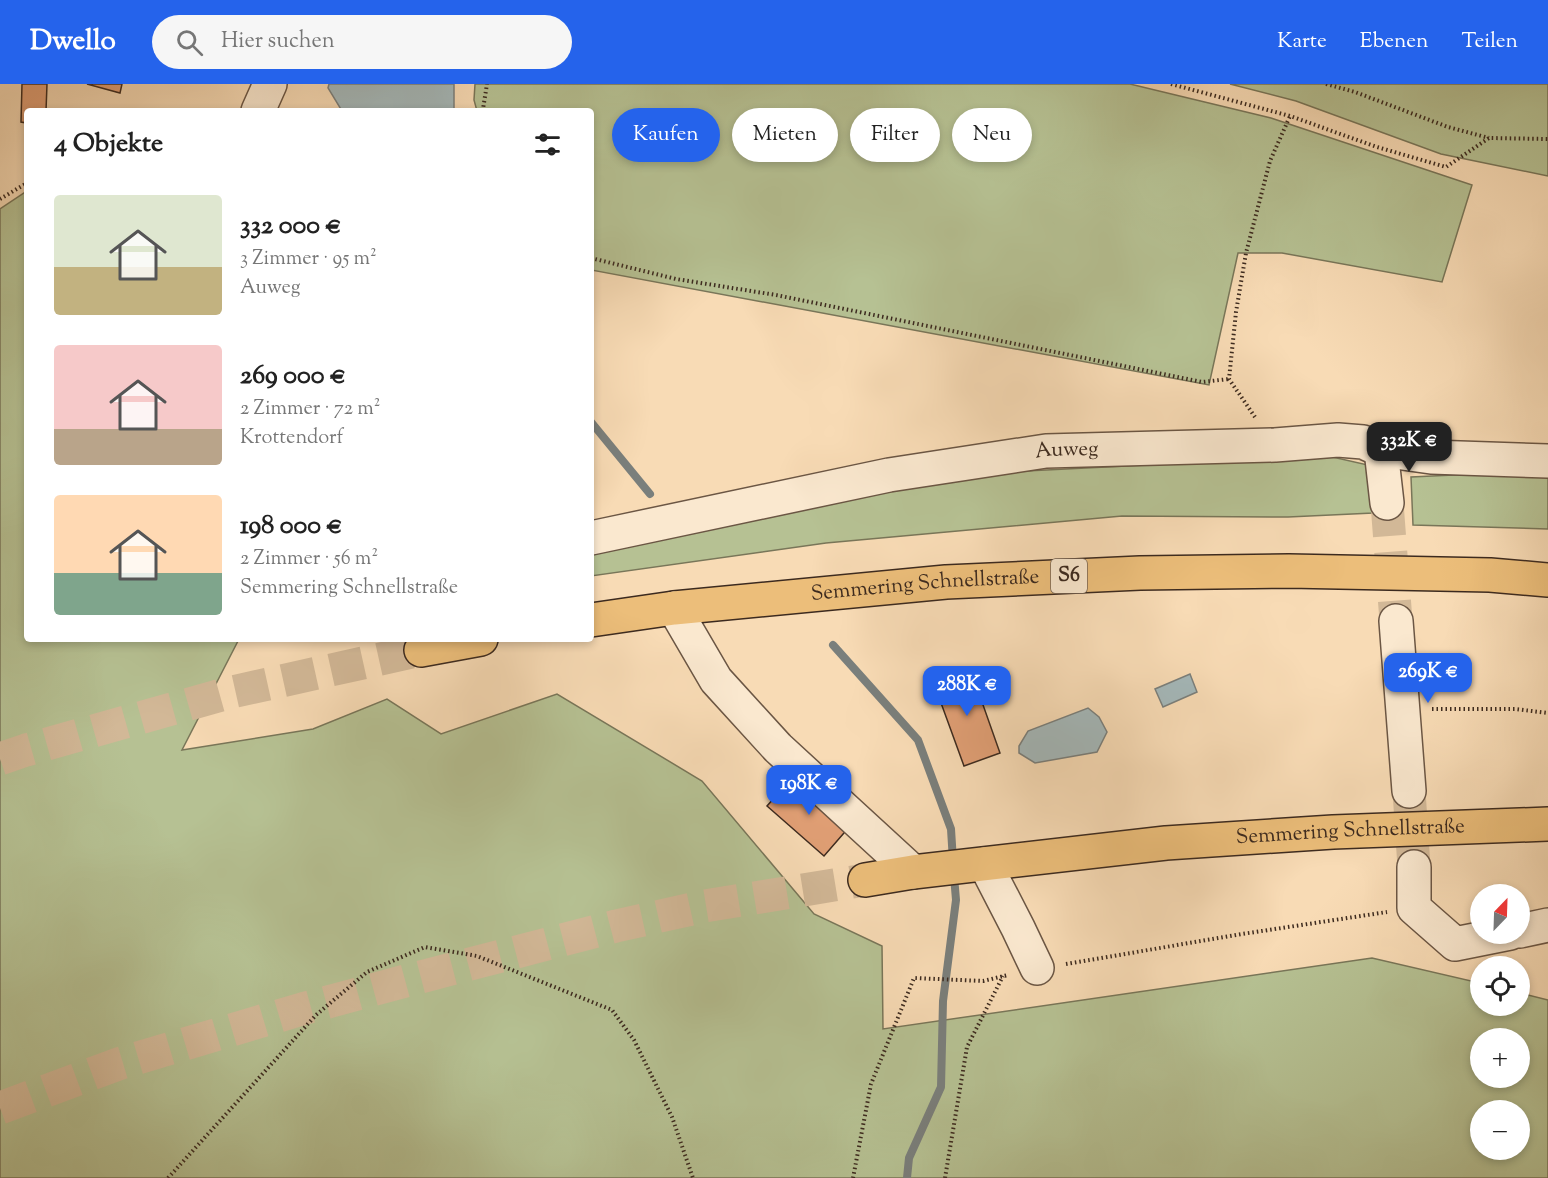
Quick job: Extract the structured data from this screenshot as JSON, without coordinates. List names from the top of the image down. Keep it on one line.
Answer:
{"streets":{"highway":["S6","Semmering Schnellstraße"],"street":["Auweg"]},"north":"top right","page":{"header":"Dwello","search":"Hier suchen","nav":["Karte","Ebenen","Teilen"],"chip":["Kaufen","Mieten","Filter","Neu"],"heading":"4 Objekte","list":[{"name":"332 000 €","note":"3 Zimmer · 95 m² · Auweg"},{"name":"269 000 €","note":"2 Zimmer · 72 m² · Krottendorf"},{"name":"198 000 €","note":"2 Zimmer · 56 m² · Semmering Schnellstraße"}],"price":["332K €","269K €","288K €","198K €"],"map_buttons":["+","−"]}}
